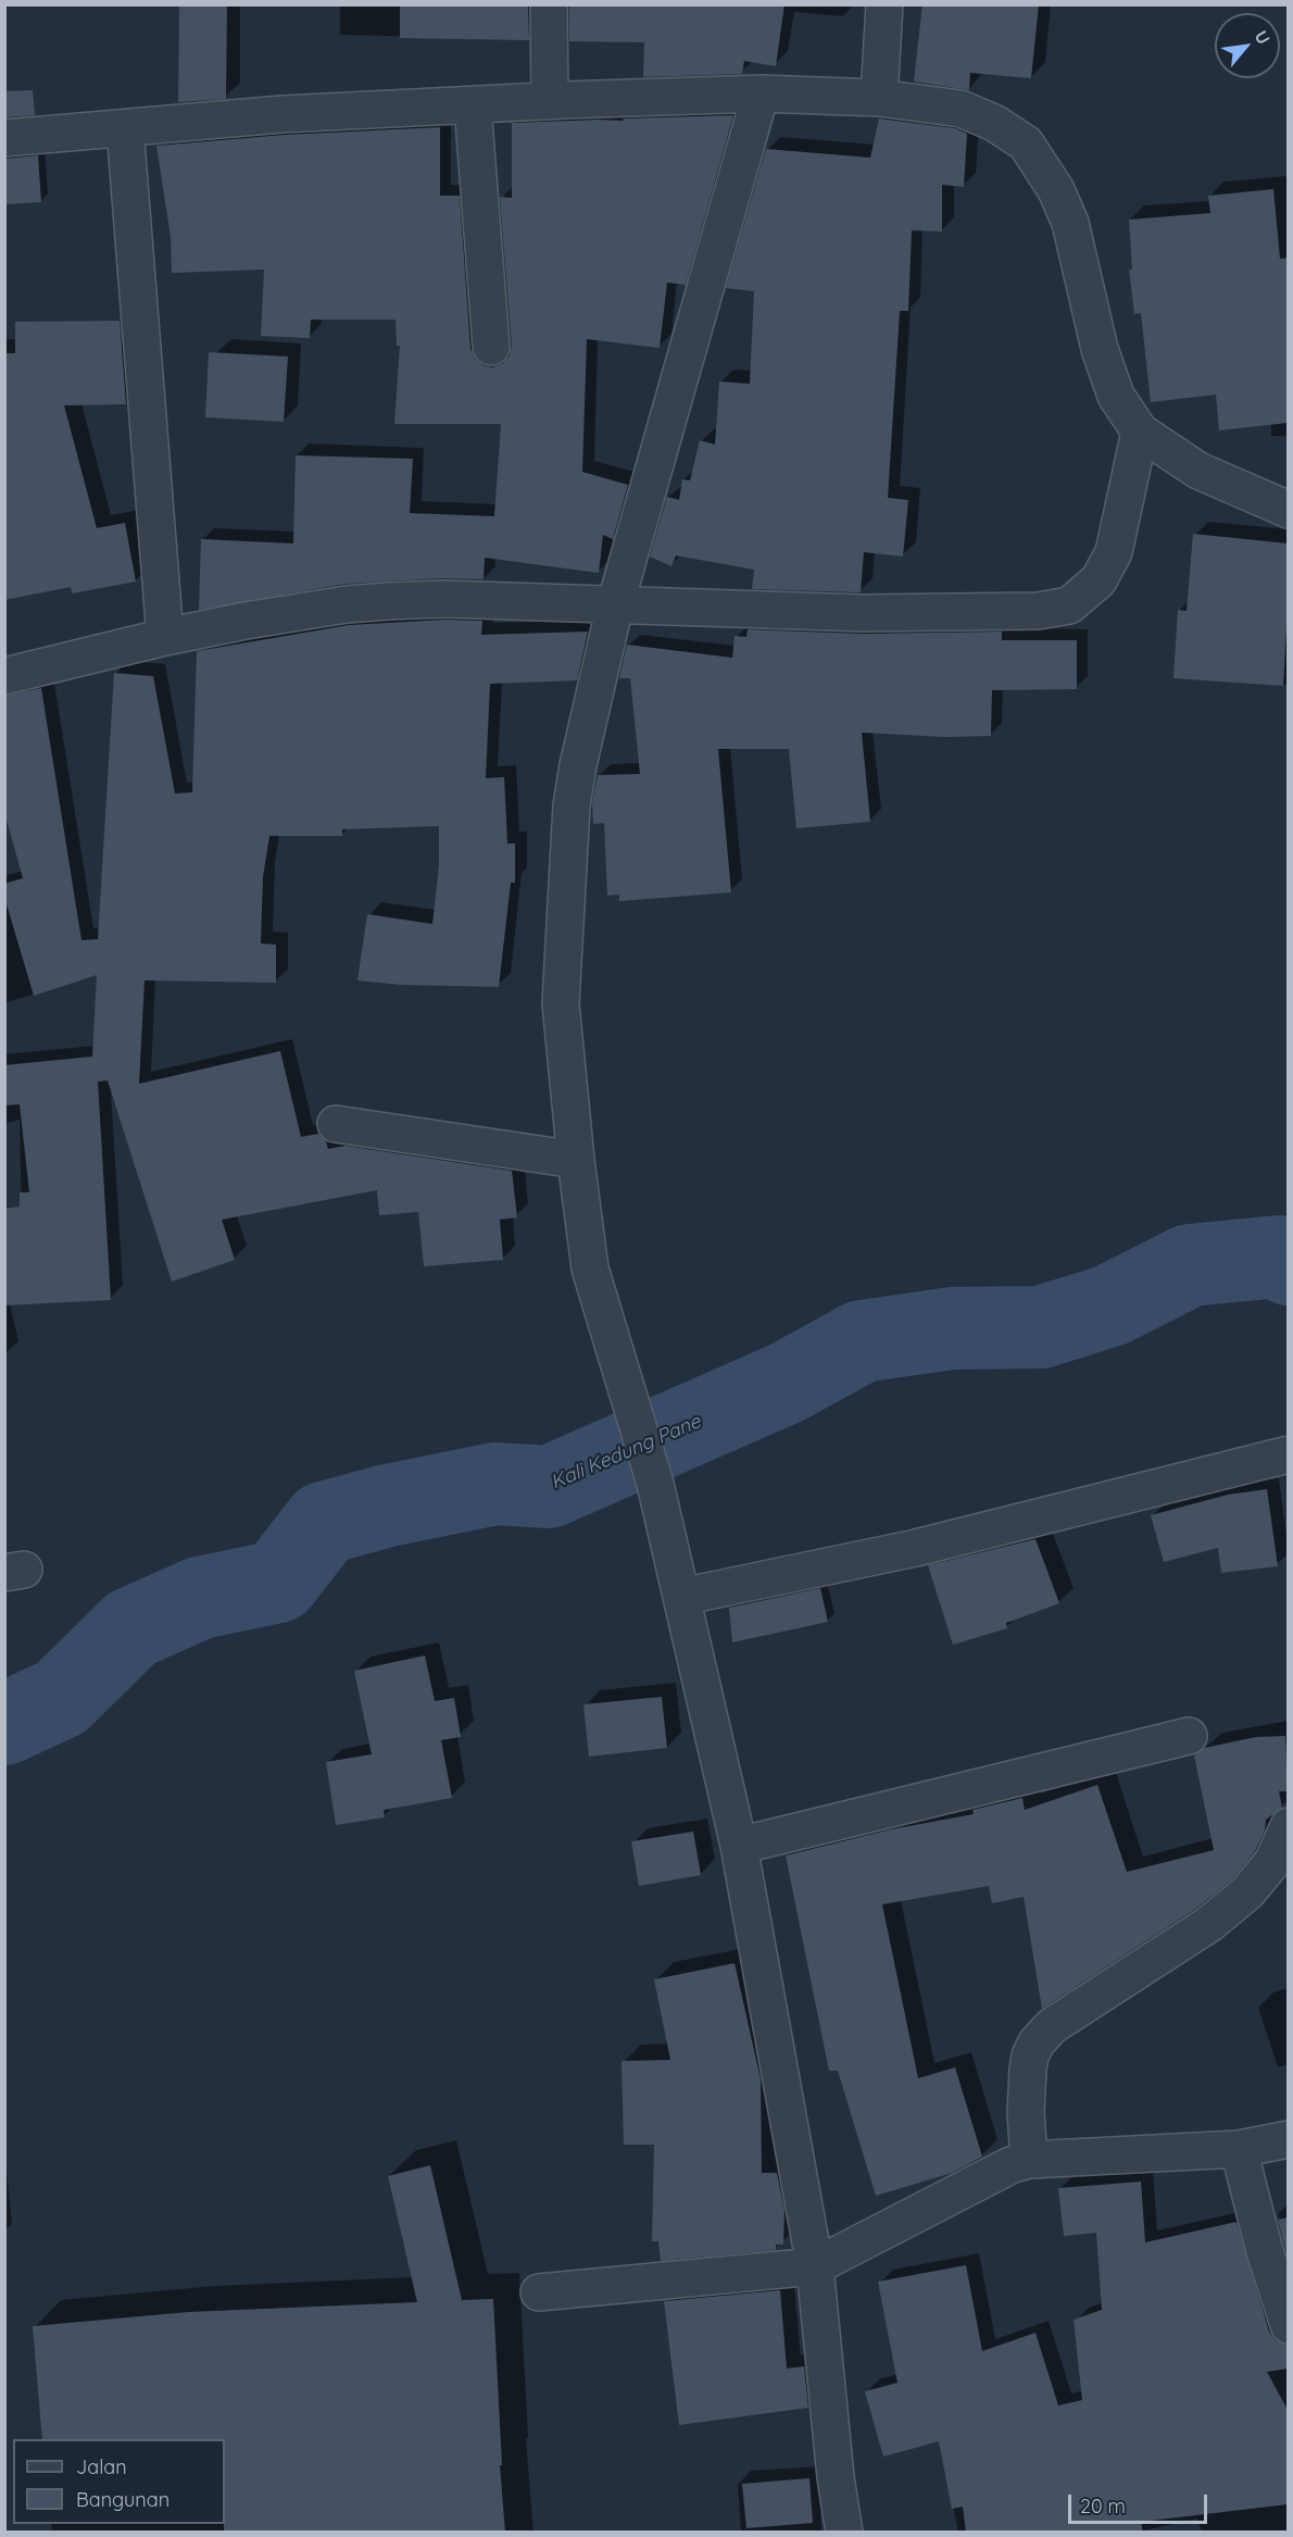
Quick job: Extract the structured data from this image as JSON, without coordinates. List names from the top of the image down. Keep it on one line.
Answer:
{"water":["Kali Kedung Pane"],"legend":["Jalan","Bangunan"],"scale_bar":"20 m","north":"top right"}
